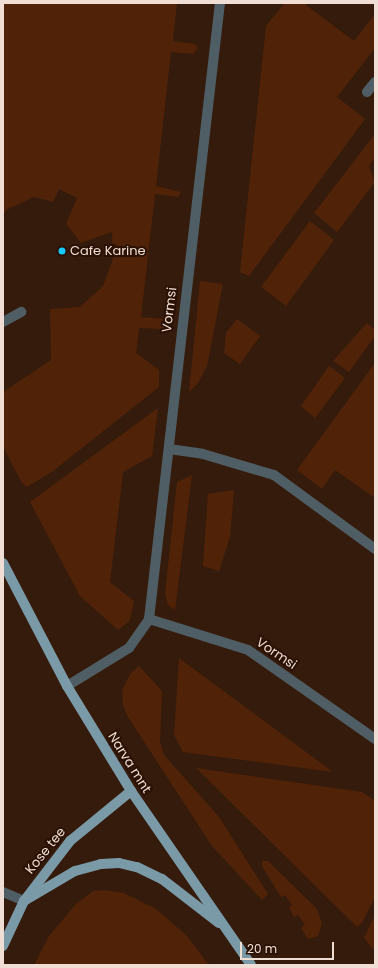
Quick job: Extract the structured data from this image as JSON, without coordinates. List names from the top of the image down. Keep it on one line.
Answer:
{"streets":{"main road":["Narva mnt","Kose tee"],"street":["Vormsi"]},"crossings":[["Vormsi","Narva mnt"],["Narva mnt","Kose tee"]],"places":["Cafe Karine"],"scale_bar":"20 m"}
